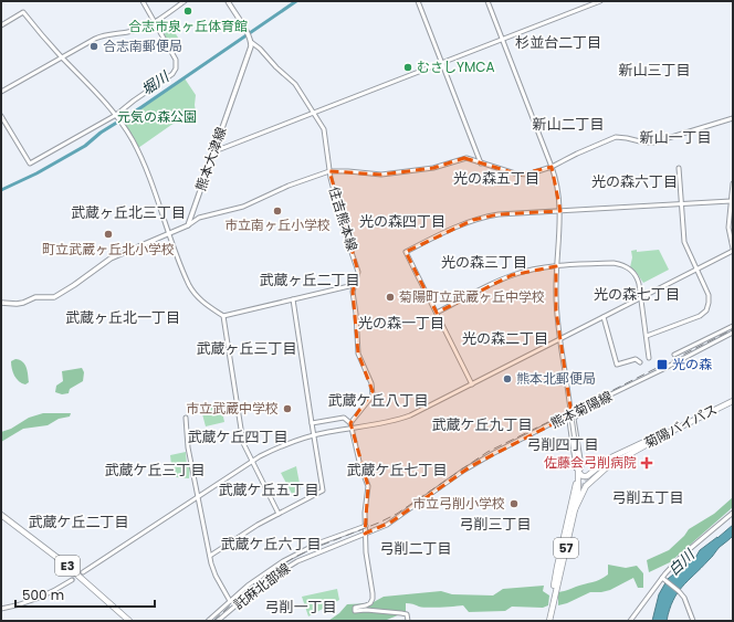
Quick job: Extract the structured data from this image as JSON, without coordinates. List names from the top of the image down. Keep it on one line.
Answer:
{"streets":{"highway":["菊陽バイパス","E3"],"main road":["熊本大津線"],"street":["住吉熊本線","熊本菊陽線","託麻北部線"]},"crossings":[["熊本菊陽線","託麻北部線"]],"districts":["杉並台二丁目","新山三丁目","新山二丁目","新山一丁目","光の森五丁目","光の森六丁目","武蔵ヶ丘北三丁目","光の森四丁目","光の森三丁目","武蔵ヶ丘二丁目","光の森七丁目","武蔵ヶ丘北一丁目","光の森一丁目","光の森二丁目","武蔵ヶ丘三丁目","武蔵ケ丘八丁目","武蔵ケ丘九丁目","武蔵ケ丘四丁目","弓削四丁目","武蔵ケ丘三丁目","武蔵ケ丘七丁目","武蔵ケ丘五丁目","弓削五丁目","武蔵ケ丘二丁目","弓削三丁目","武蔵ケ丘六丁目","弓削二丁目","弓削一丁目"],"water":["堀川","白川"],"parks":["元気の森公園"],"places":{"other":["合志市泉ヶ丘体育館","合志南郵便局","むさしYMCA","市立南ヶ丘小学校","町立武蔵ヶ丘北小学校","菊陽町立武蔵ヶ丘中学校","熊本北郵便局","市立武蔵中学校","市立弓削小学校"],"transit":["光の森"],"health":["佐藤会弓削病院"]},"scale_bar":"500 m"}
